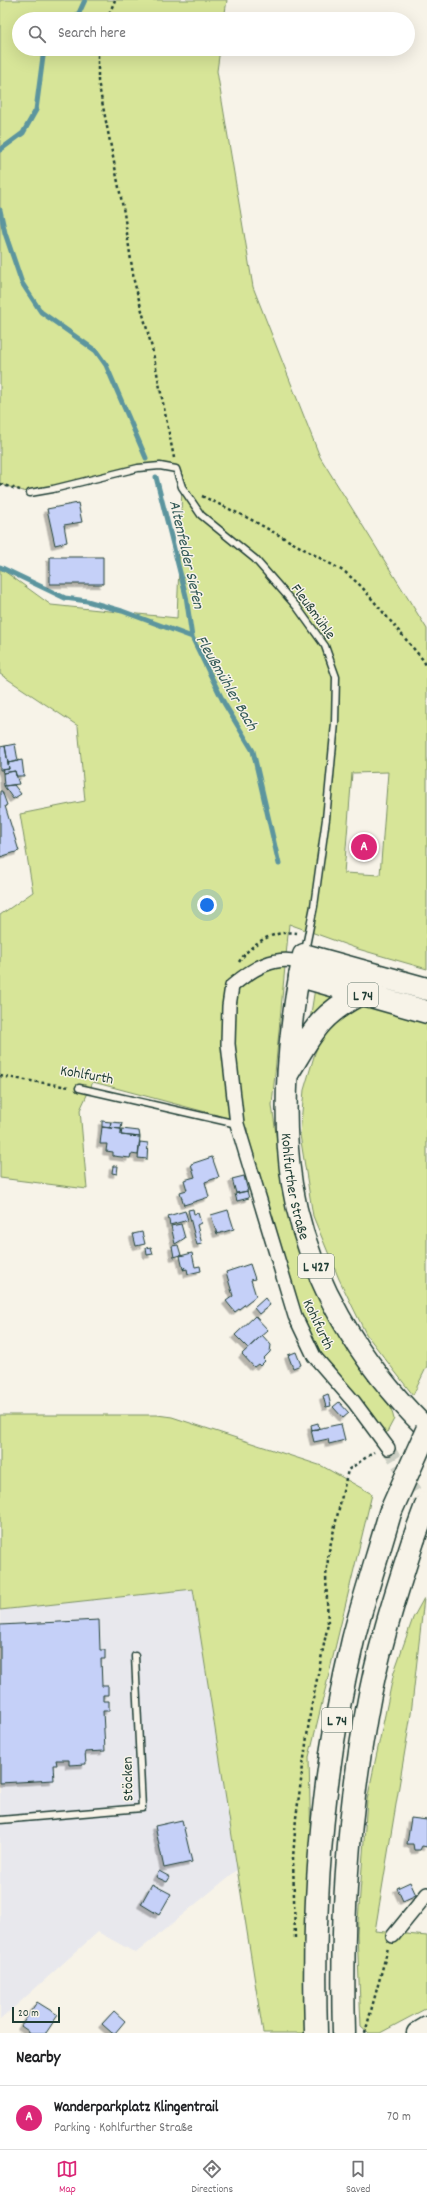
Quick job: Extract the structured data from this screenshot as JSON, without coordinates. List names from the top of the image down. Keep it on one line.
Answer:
{"streets":{"highway":["L 74"],"main road":["Kohlfurther Straße","L 427"],"street":["Kohlfurth"],"lane":["Fleußmühle","Stöcken"]},"crossings":[["Fleußmühle","L 74"],["Fleußmühle","Kohlfurther Straße"],["L 74","Kohlfurther Straße"]],"water":["Altenfelder Siefen","Fleußmühler Bach"],"scale_bar":"20 m","page":{"search":"Search here","pins":"A","scale":"20 m","heading":"Nearby","list":[{"mark":"A","name":"Wanderparkplatz Klingentrail","note":"Parking · Kohlfurther Straße","value":"70 m"}],"nav":["Map","Directions","Saved"]}}
